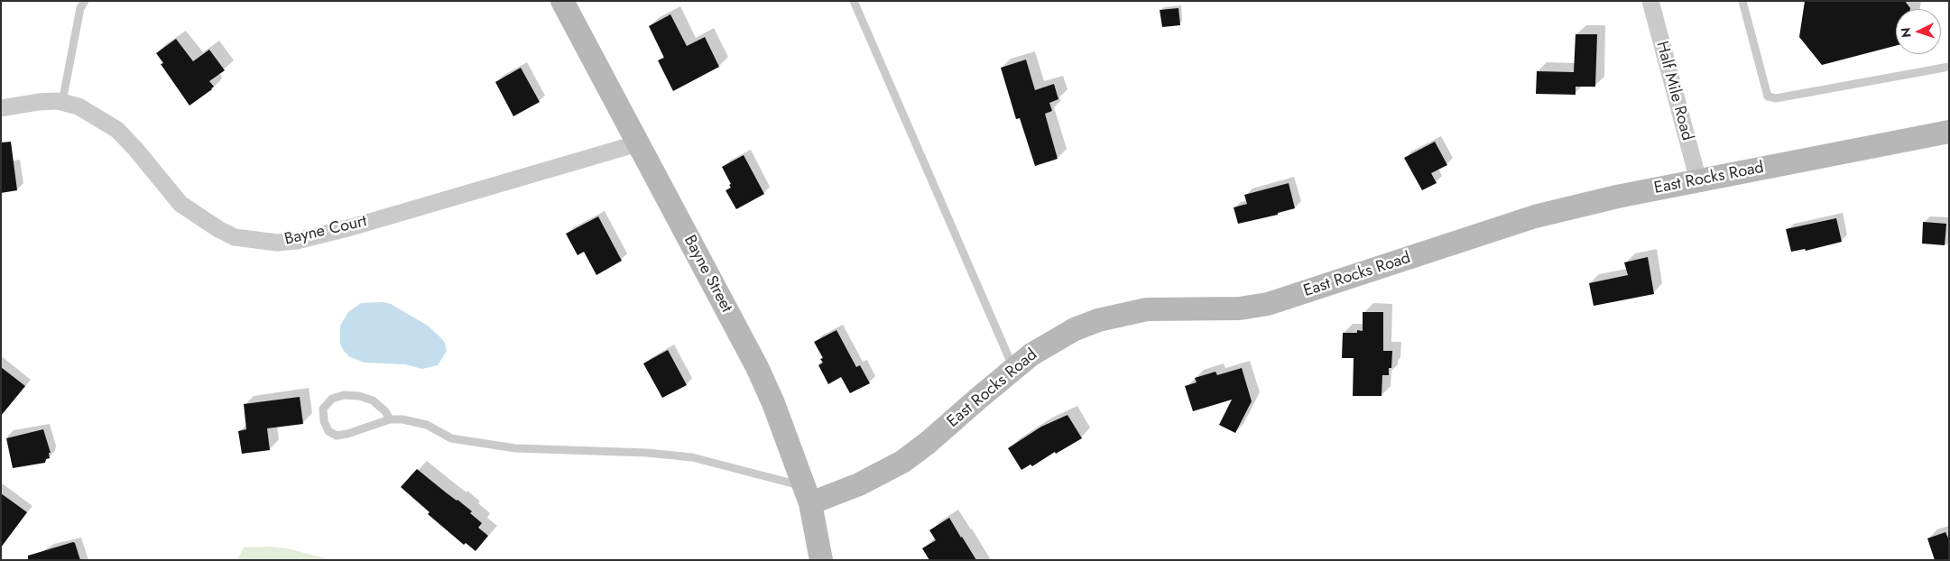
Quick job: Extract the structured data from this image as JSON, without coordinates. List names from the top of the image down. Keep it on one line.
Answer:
{"streets":{"street":["Half Mile Road","East Rocks Road","Bayne Court","Bayne Street"]},"crossings":[["Half Mile Road","East Rocks Road"],["East Rocks Road","Bayne Street"],["Bayne Court","Bayne Street"]],"north":"left"}
